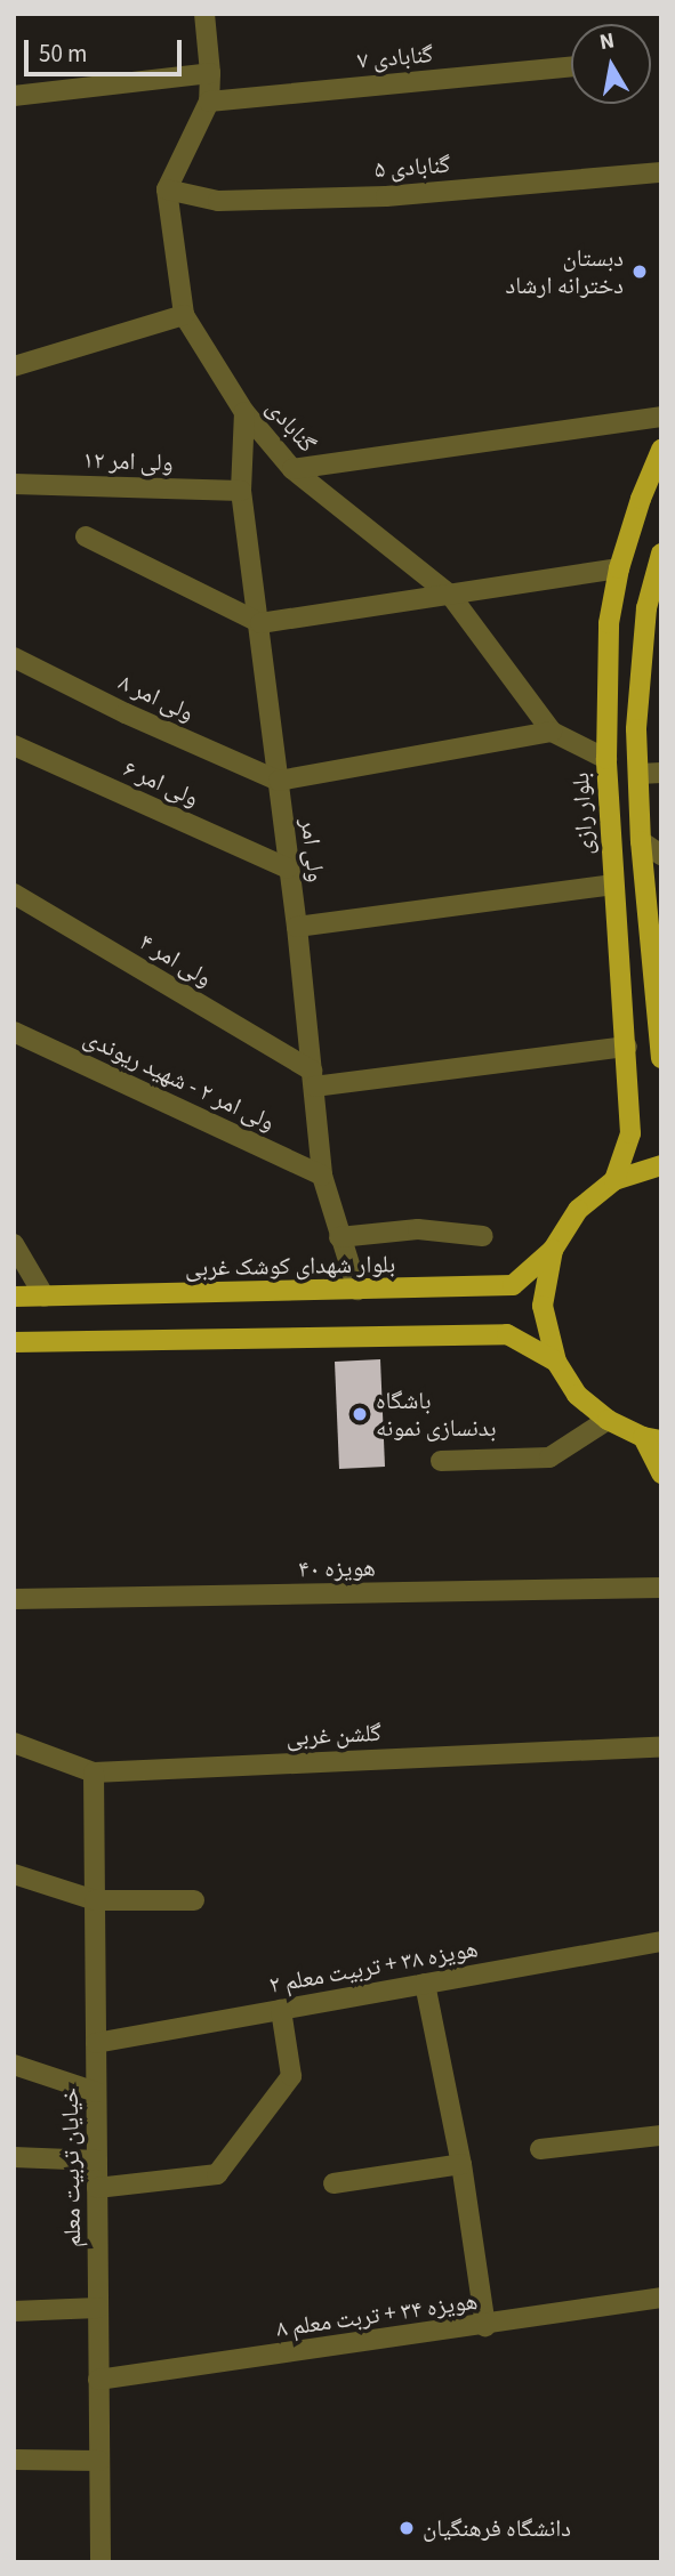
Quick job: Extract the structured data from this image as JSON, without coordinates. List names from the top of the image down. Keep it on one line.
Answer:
{"streets":{"main road":["بلوار رازی","بلوار شهدای کوشک غربی"],"street":["گنابادی ۷","گنابادی ۵","گنابادی","ولی امر ۱۲","ولی امر ۸","ولی امر ۶","ولی امر","ولی امر ۴","ولی امر ۲ - شهید ریوندی","هویزه ۴۰","گلشن غربی","هویزه ۳۸ + تربیت معلم ۲","خیایان تربیت معلم","هویزه ۳۴ + تربت معلم ۸"]},"crossings":[["گنابادی ۵","گنابادی"],["گنابادی","بلوار رازی"],["گنابادی","ولی امر"],["ولی امر ۱۲","ولی امر"],["ولی امر ۸","ولی امر"],["ولی امر ۶","ولی امر"],["ولی امر","ولی امر ۴"],["ولی امر","ولی امر ۲ - شهید ریوندی"],["ولی امر","بلوار شهدای کوشک غربی"],["گلشن غربی","خیایان تربیت معلم"],["هویزه ۳۸ + تربیت معلم ۲","خیایان تربیت معلم"],["خیایان تربیت معلم","هویزه ۳۴ + تربت معلم ۸"]],"places":["دبستان دخترانه ارشاد","باشگاه بدنسازی نمونه","دانشگاه فرهنگیان"],"scale_bar":"50 m","north":"top"}
